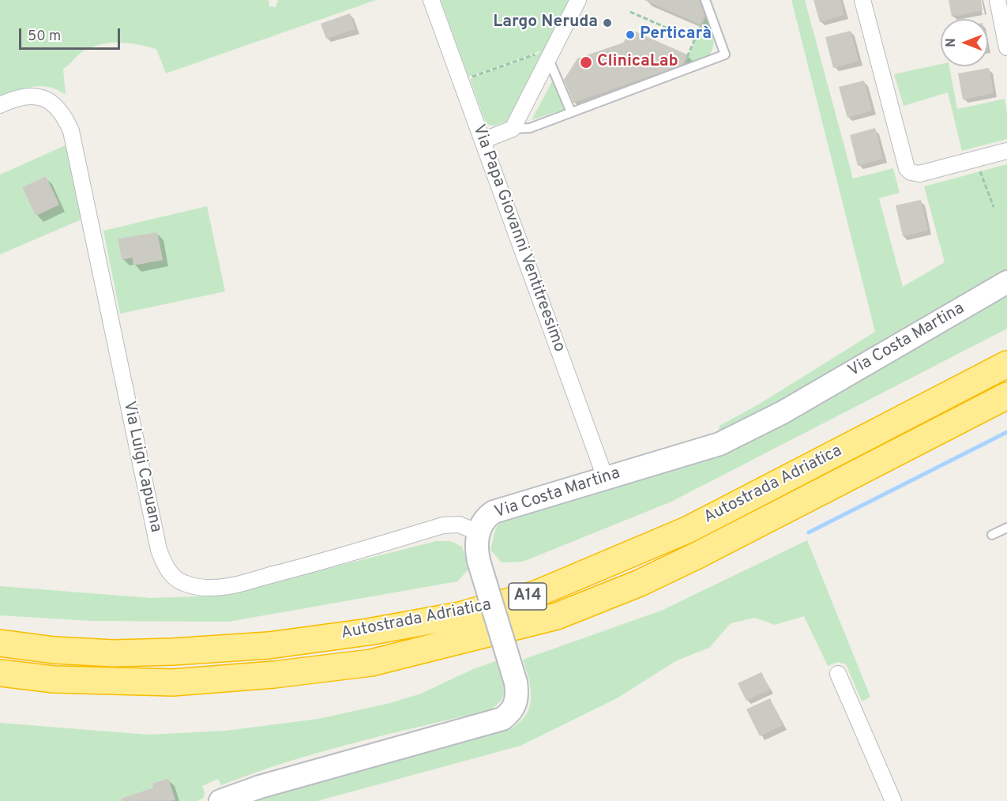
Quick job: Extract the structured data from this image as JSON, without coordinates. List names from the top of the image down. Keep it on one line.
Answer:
{"streets":{"highway":["Autostrada Adriatica","A14"],"main road":["Via Costa Martina"],"street":["Via Papa Giovanni Ventitreesimo","Via Luigi Capuana"]},"crossings":[["Via Papa Giovanni Ventitreesimo","Via Costa Martina"],["Via Costa Martina","Via Luigi Capuana"]],"places":["Largo Neruda","Perticarà","ClinicaLab"],"scale_bar":"50 m","north":"left"}
